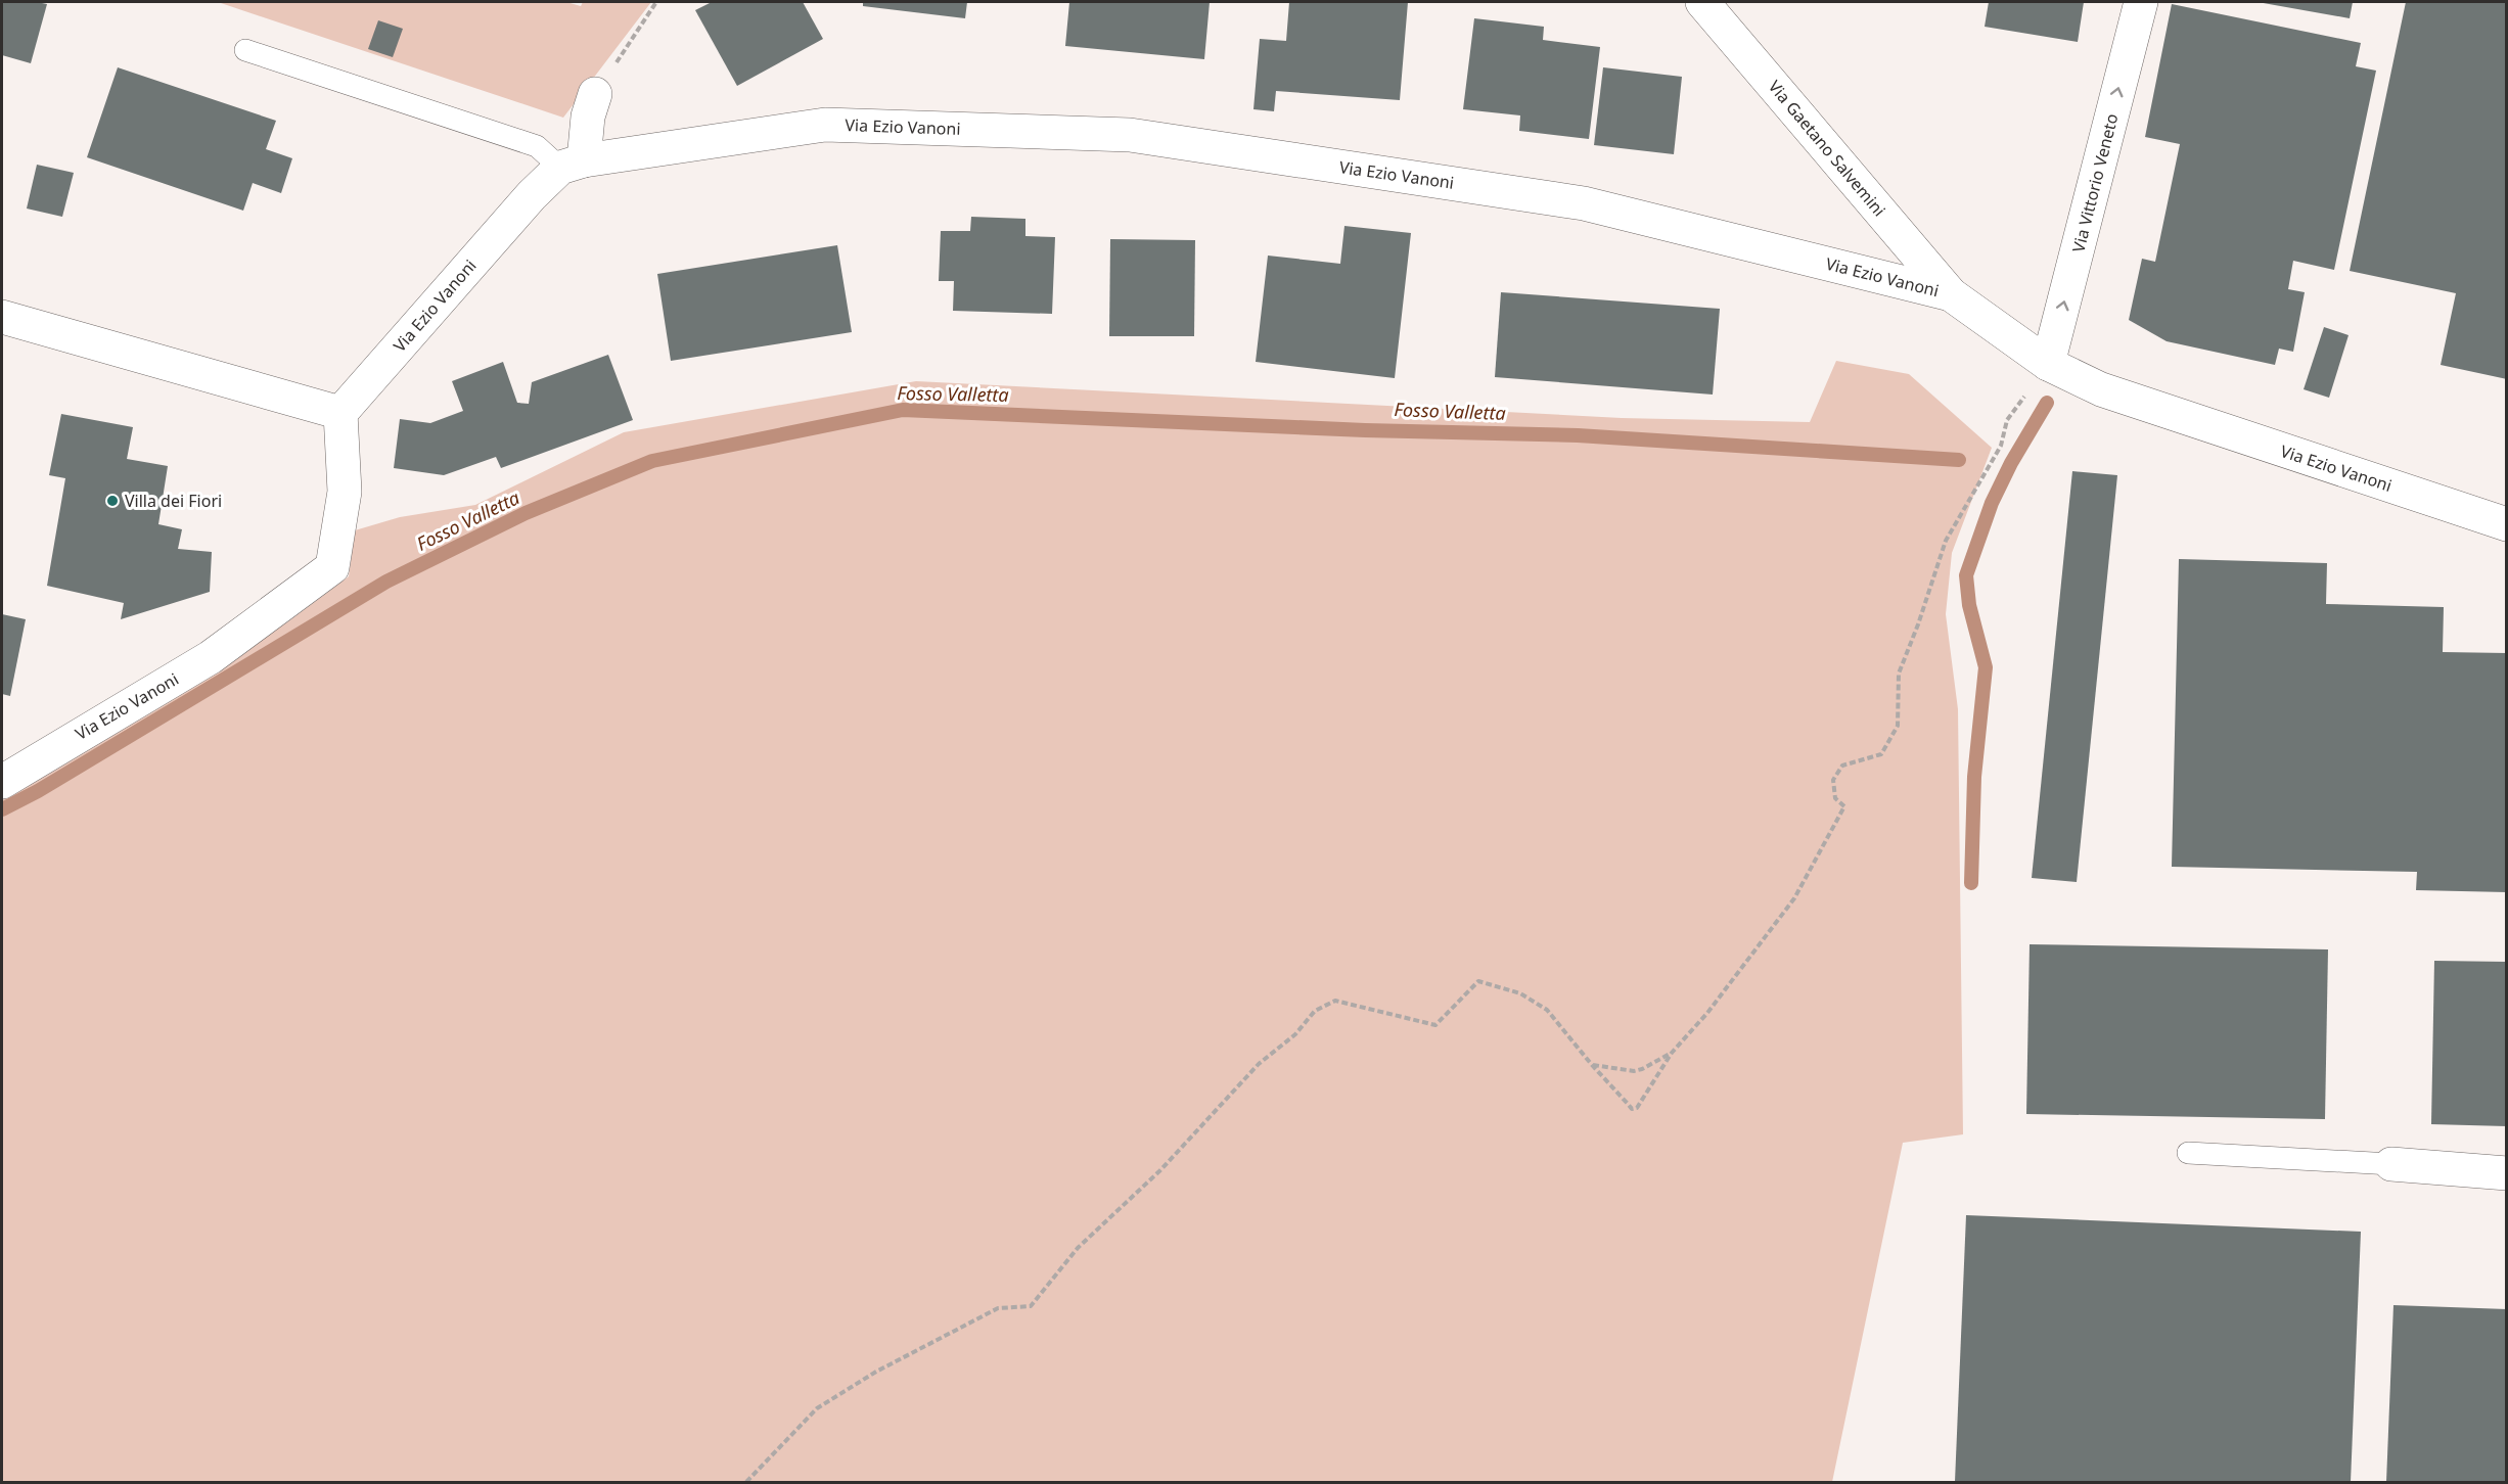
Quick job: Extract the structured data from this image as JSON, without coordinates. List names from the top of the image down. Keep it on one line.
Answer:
{"streets":{"street":["Via Ezio Vanoni","Via Gaetano Salvemini","Via Vittorio Veneto"]},"crossings":[["Via Ezio Vanoni","Via Gaetano Salvemini"],["Via Ezio Vanoni","Via Vittorio Veneto"]],"one_way":["Via Vittorio Veneto"],"water":["Fosso Valletta"],"places":["Villa dei Fiori"]}
